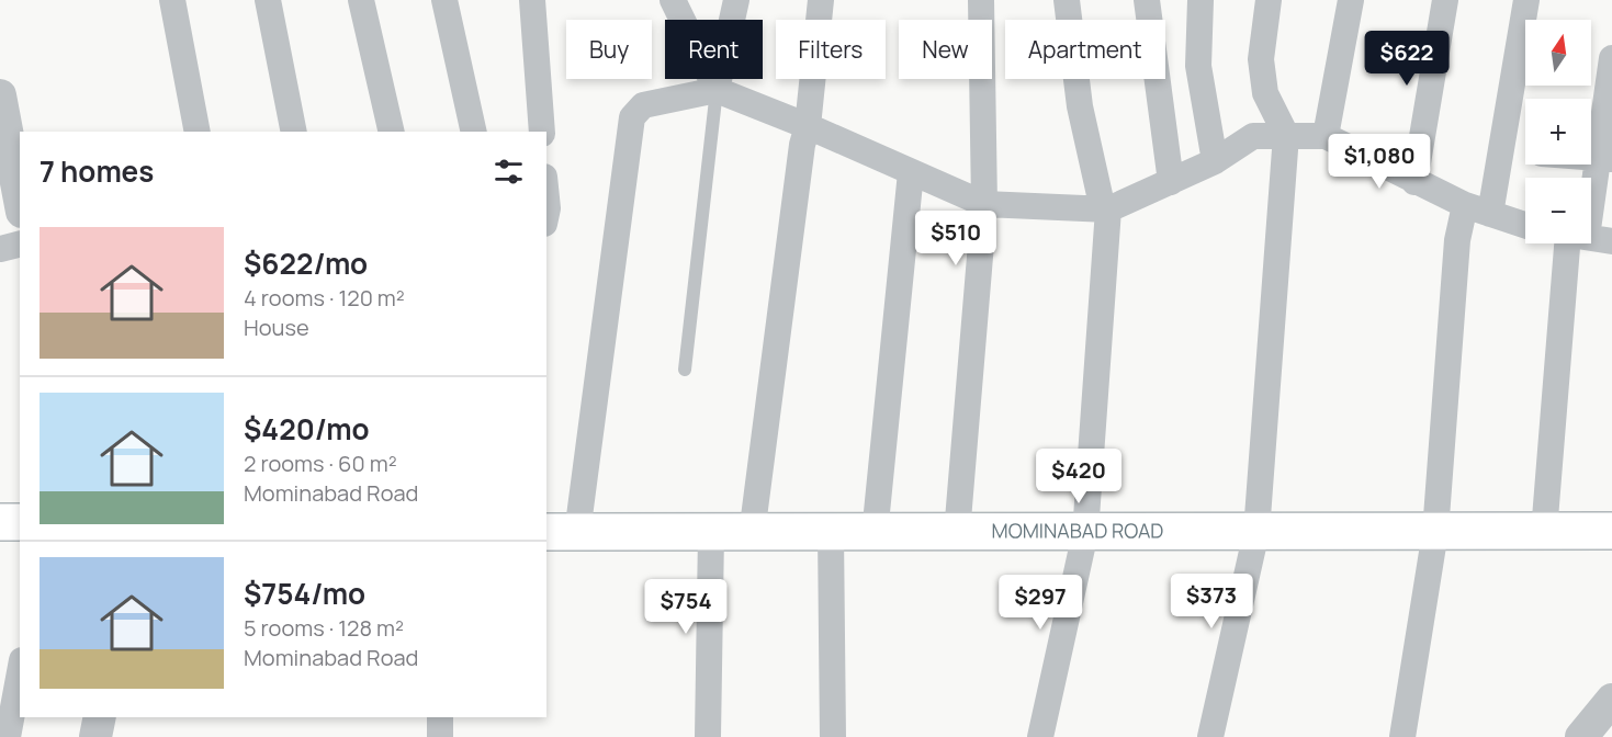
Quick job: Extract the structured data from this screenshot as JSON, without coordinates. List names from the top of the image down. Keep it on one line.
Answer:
{"streets":{"main road":["MOMINABAD ROAD"]},"north":"top","page":{"map_buttons":["+","−"],"chip":["Buy","Rent","Filters","New","Apartment"],"price":["$622","$1,080","$510","$420","$373","$297","$754"],"heading":"7 homes","list":[{"name":"$622/mo","note":"4 rooms · 120 m² · House"},{"name":"$420/mo","note":"2 rooms · 60 m² · Mominabad Road"},{"name":"$754/mo","note":"5 rooms · 128 m² · Mominabad Road"}]}}
